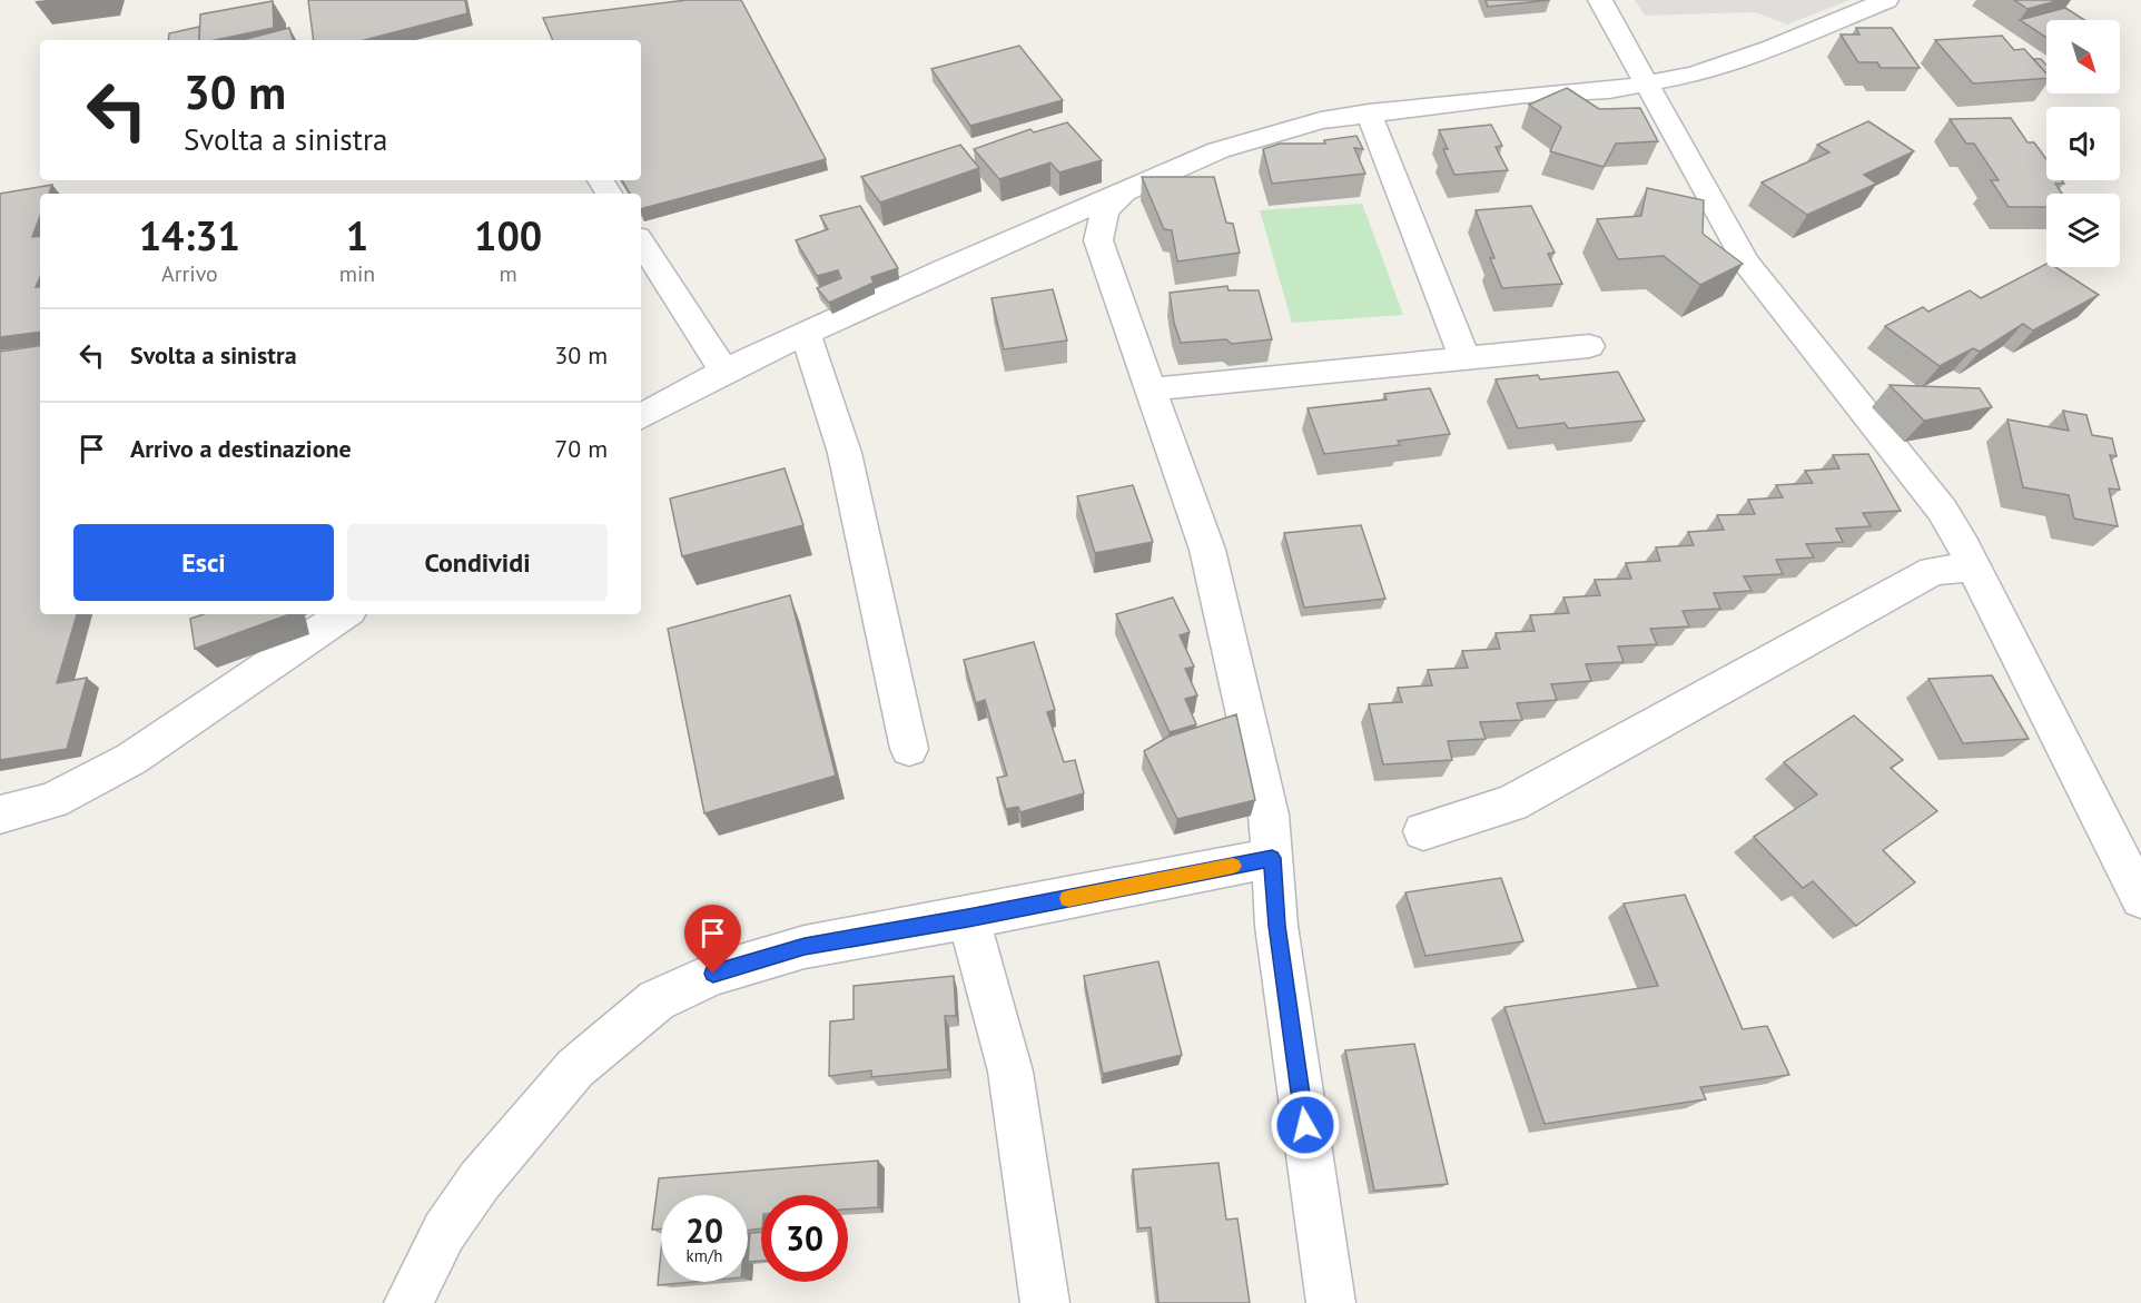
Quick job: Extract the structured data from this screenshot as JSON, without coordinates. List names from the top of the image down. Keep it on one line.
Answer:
{"north":"bottom right","page":{"turn":["30 m","Svolta a sinistra"],"eta":["14:31","Arrivo","1","min","100","m"],"list":[{"name":"Svolta a sinistra","value":"30 m"},{"name":"Arrivo a destinazione","value":"70 m"}],"buttons":["Esci","Condividi"],"speed":"20 km/h","limit":"30"}}
